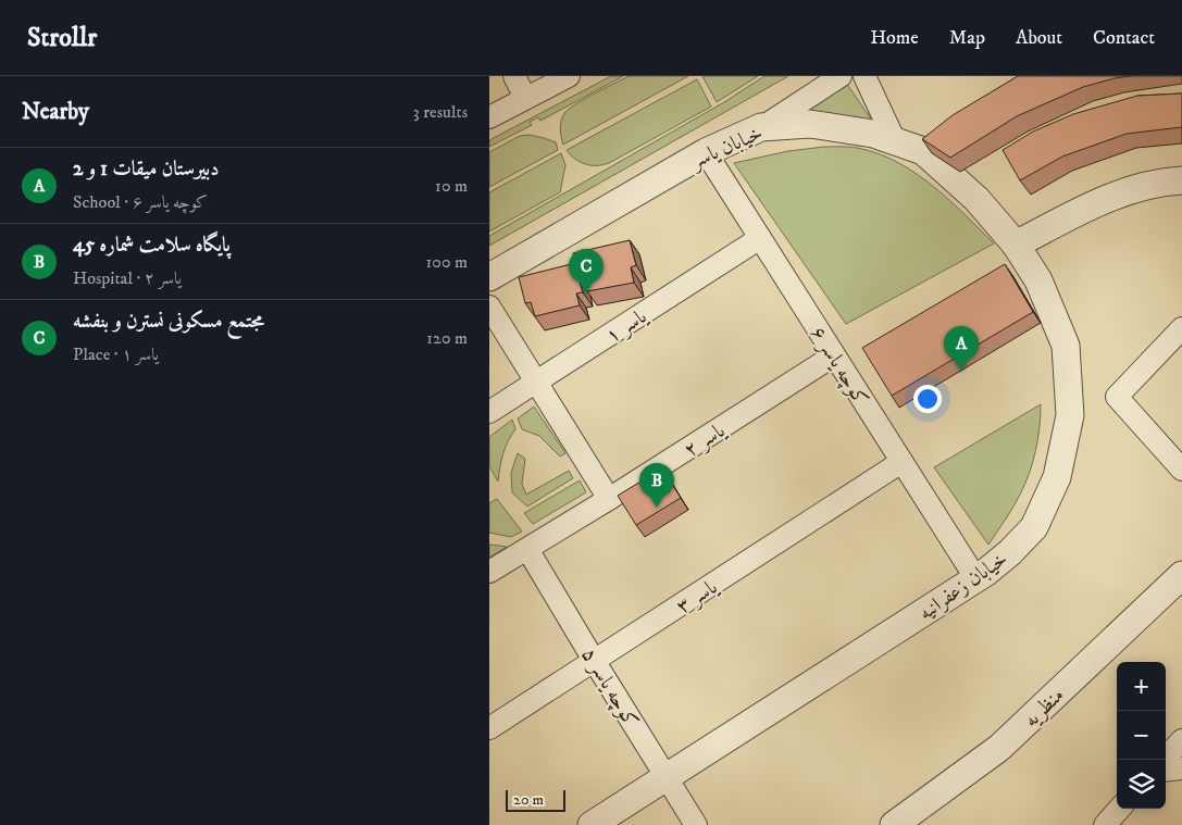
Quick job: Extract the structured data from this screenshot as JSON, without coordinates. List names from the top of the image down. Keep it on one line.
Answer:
{"streets":{"street":["خیابان یاسر","یاسر ۱","کوچه یاسر ۶","یاسر ۲","خیابان زعفرانیه","یاسر ۳","کوچه یاسر ۵","منظریه"]},"crossings":[["خیابان یاسر","کوچه یاسر ۶"],["خیابان یاسر","خیابان زعفرانیه"],["یاسر ۱","کوچه یاسر ۶"],["کوچه یاسر ۶","یاسر ۲"],["کوچه یاسر ۶","خیابان زعفرانیه"],["کوچه یاسر ۶","یاسر ۳"],["یاسر ۲","کوچه یاسر ۵"],["خیابان زعفرانیه","کوچه یاسر ۵"],["یاسر ۳","کوچه یاسر ۵"]],"scale_bar":"20 m","page":{"header":"Strollr","nav":["Home","Map","About","Contact"],"heading":["Nearby","3 results"],"list":[{"mark":"A","name":"دبیرستان میقات 1 و 2","note":"School · کوچه یاسر ۶","value":"10 m"},{"mark":"B","name":"پایگاه سلامت شماره 45","note":"Hospital · یاسر ۲","value":"100 m"},{"mark":"C","name":"مجتمع مسکونی نسترن و بنفشه","note":"Place · یاسر ۱","value":"120 m"}],"pins":["C","A","B"],"map_buttons":["+","−"],"scale":"20 m"}}
